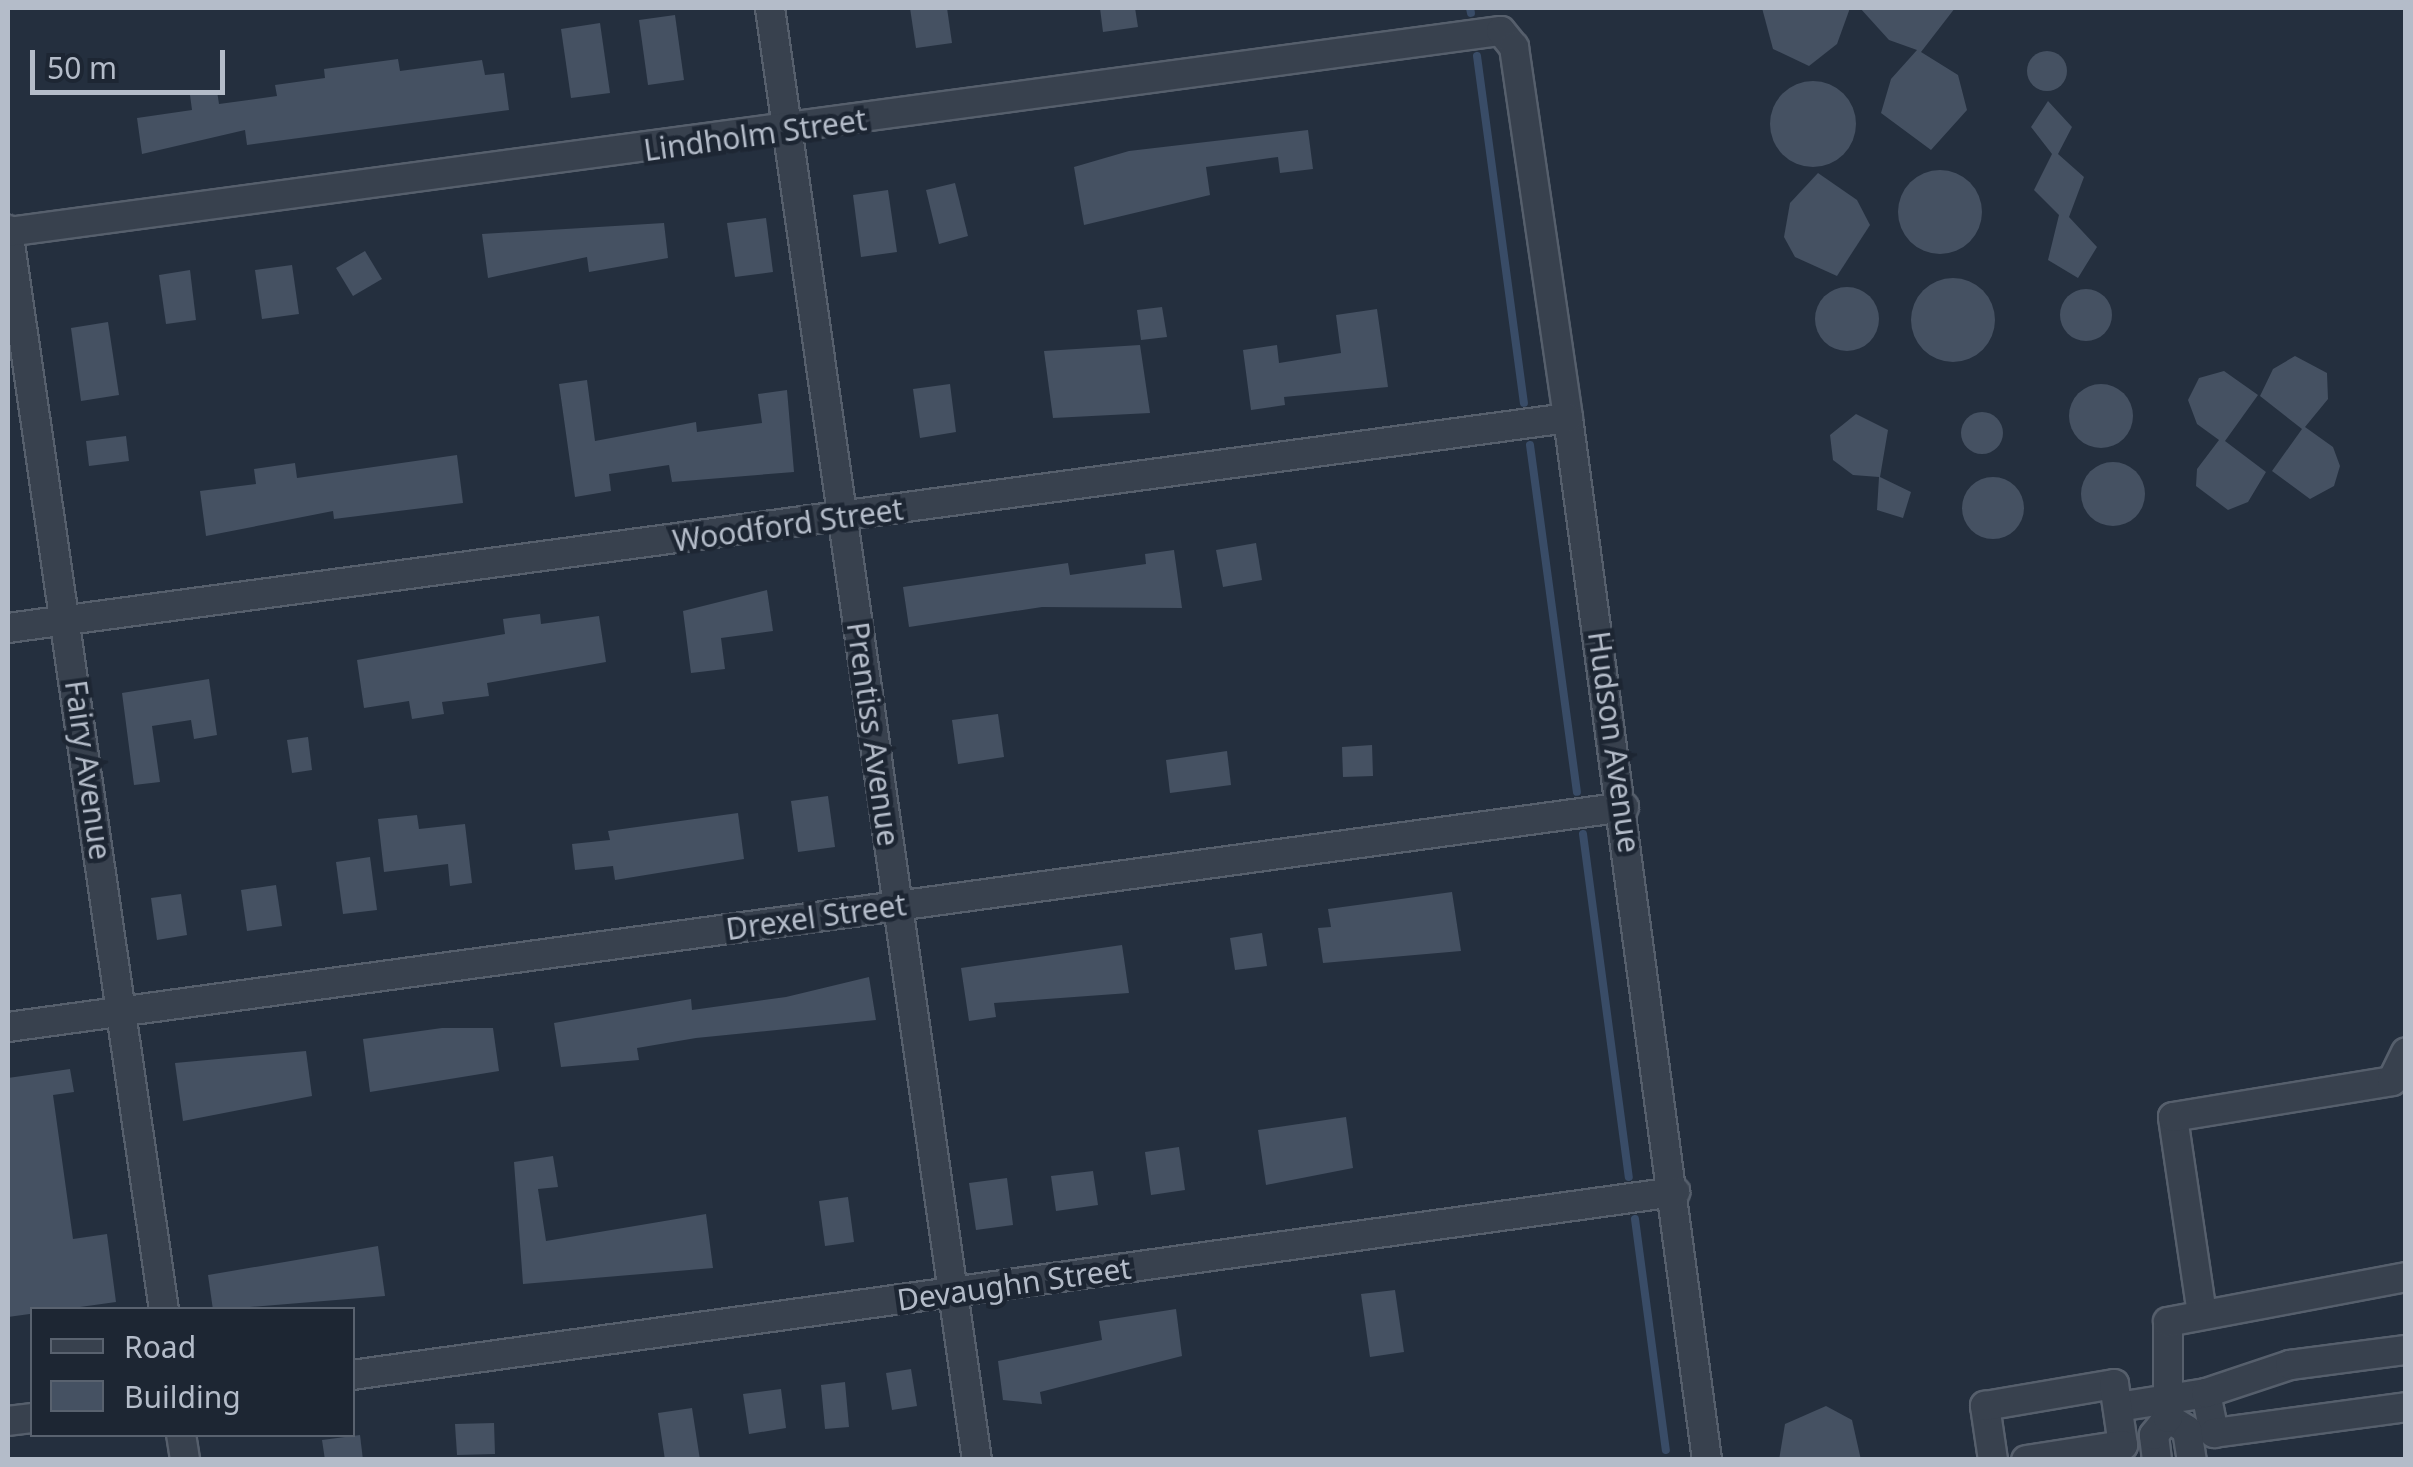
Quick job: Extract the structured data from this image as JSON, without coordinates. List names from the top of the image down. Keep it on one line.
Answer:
{"streets":{"street":["Lindholm Street","Woodford Street","Prentiss Avenue","Hudson Avenue","Fairy Avenue","Drexel Street","Devaughn Street"]},"crossings":[["Lindholm Street","Prentiss Avenue"],["Lindholm Street","Hudson Avenue"],["Lindholm Street","Fairy Avenue"],["Woodford Street","Prentiss Avenue"],["Woodford Street","Hudson Avenue"],["Woodford Street","Fairy Avenue"],["Prentiss Avenue","Drexel Street"],["Prentiss Avenue","Devaughn Street"],["Hudson Avenue","Drexel Street"],["Hudson Avenue","Devaughn Street"],["Fairy Avenue","Drexel Street"]],"legend":["Road","Building"],"scale_bar":"50 m"}
